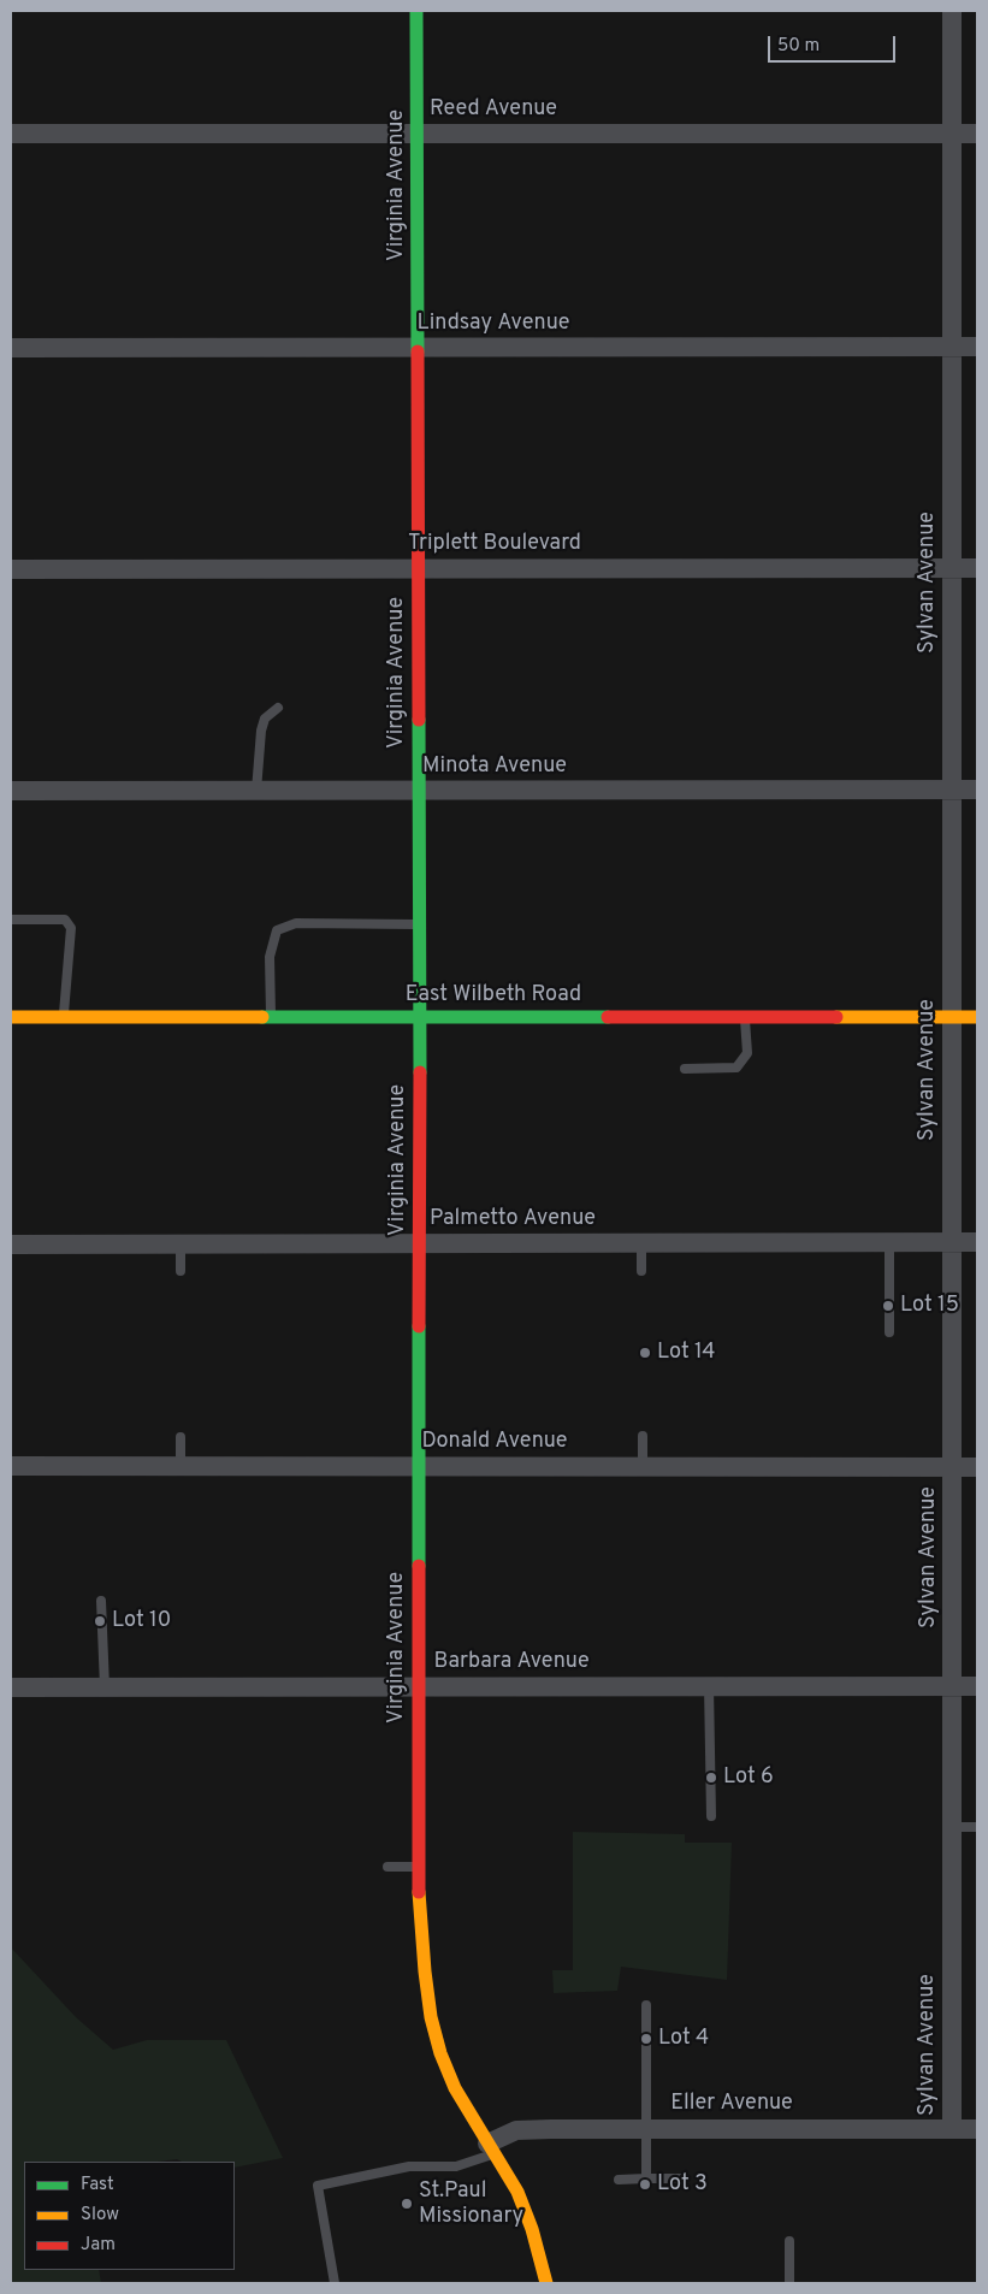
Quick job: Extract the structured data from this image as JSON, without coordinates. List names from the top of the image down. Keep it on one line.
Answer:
{"streets":{"street":["Reed Avenue","Virginia Avenue","Lindsay Avenue","Triplett Boulevard","Sylvan Avenue","Minota Avenue","East Wilbeth Road","Palmetto Avenue","Donald Avenue","Barbara Avenue","Eller Avenue"]},"crossings":[["Reed Avenue","Virginia Avenue"],["Reed Avenue","Sylvan Avenue"],["Virginia Avenue","Lindsay Avenue"],["Virginia Avenue","Triplett Boulevard"],["Virginia Avenue","Minota Avenue"],["Virginia Avenue","East Wilbeth Road"],["Virginia Avenue","Palmetto Avenue"],["Virginia Avenue","Donald Avenue"],["Virginia Avenue","Barbara Avenue"],["Virginia Avenue","Eller Avenue"],["Lindsay Avenue","Sylvan Avenue"],["Triplett Boulevard","Sylvan Avenue"],["Sylvan Avenue","Minota Avenue"],["Sylvan Avenue","East Wilbeth Road"],["Sylvan Avenue","Palmetto Avenue"],["Sylvan Avenue","Donald Avenue"],["Sylvan Avenue","Barbara Avenue"],["Sylvan Avenue","Eller Avenue"]],"places":["Lot 15","Lot 14","Lot 10","Lot 6","Lot 4","Lot 3","St.Paul Missionary"],"legend":["Fast","Slow","Jam"],"scale_bar":"50 m"}
